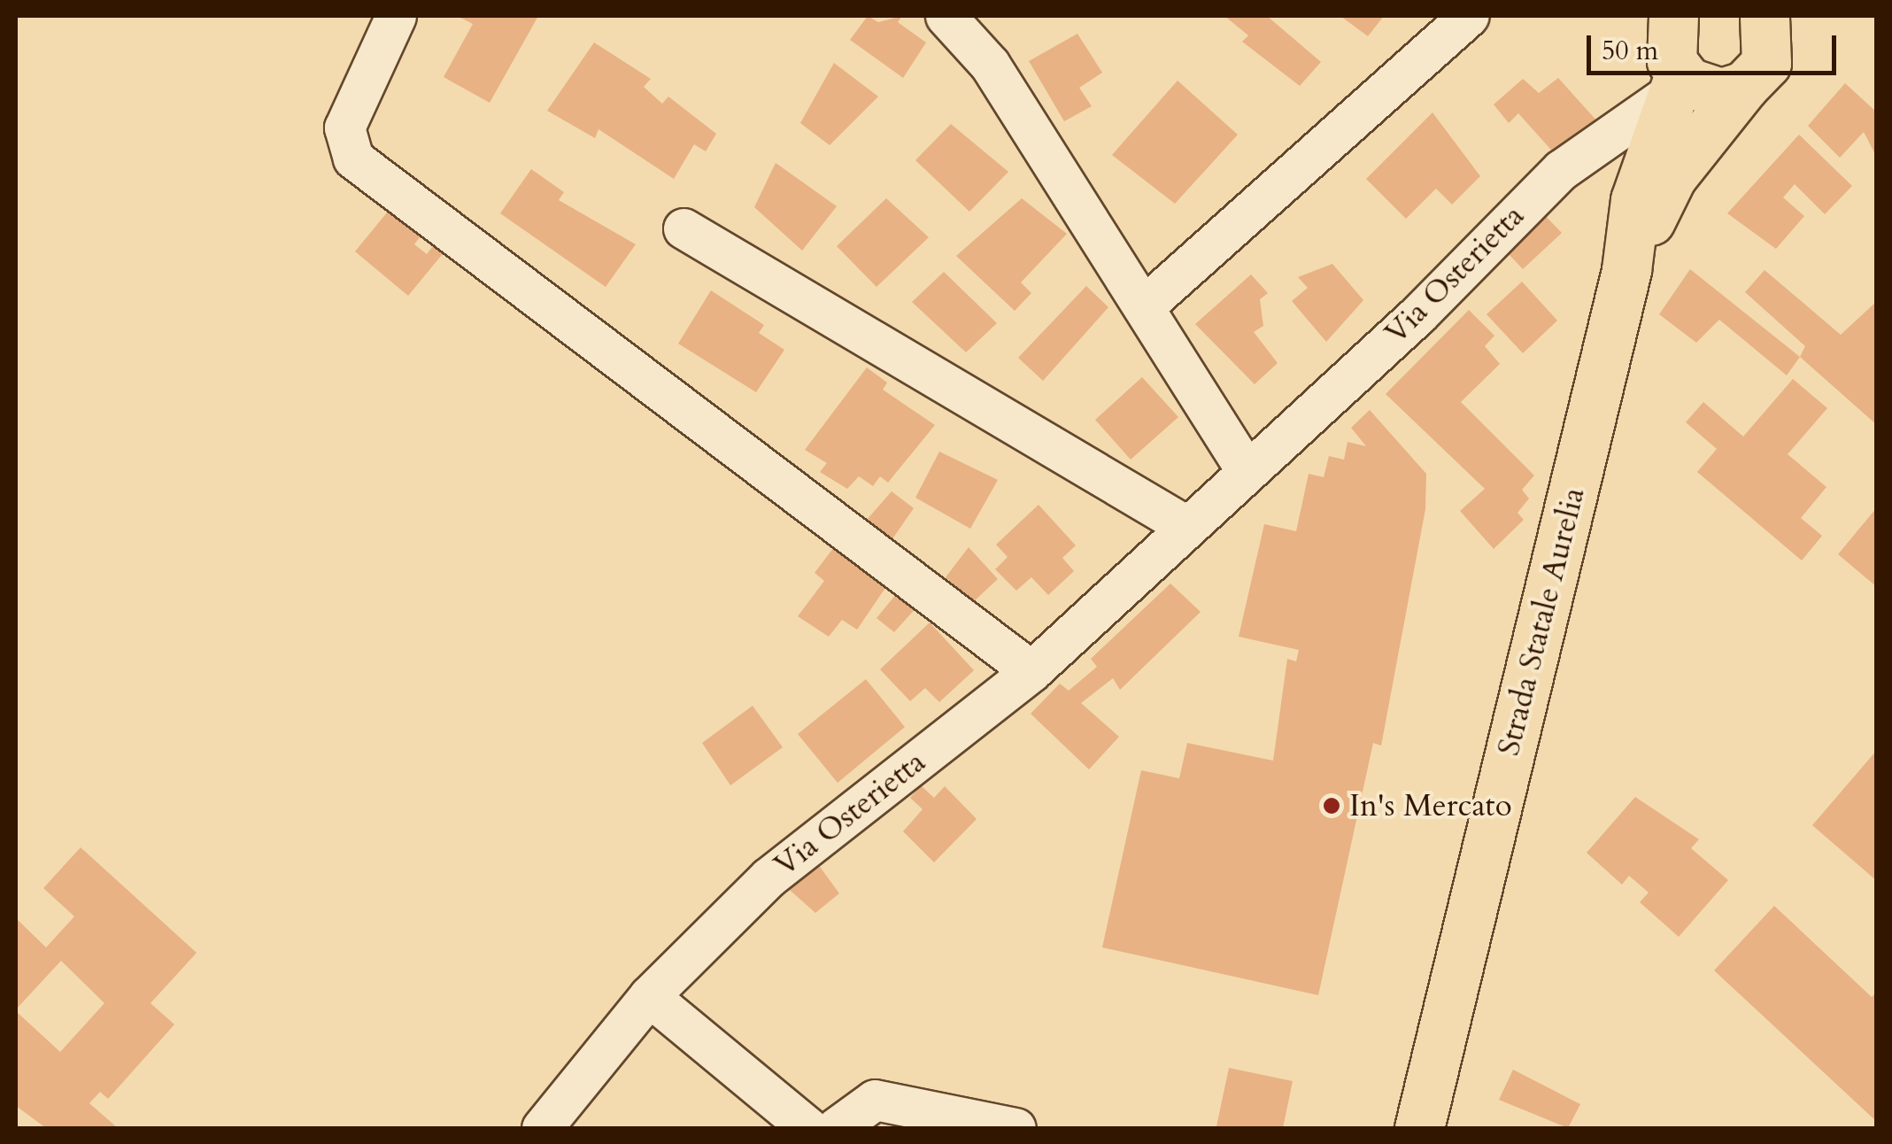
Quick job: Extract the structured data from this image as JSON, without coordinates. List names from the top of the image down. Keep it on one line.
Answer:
{"streets":{"main road":["Strada Statale Aurelia"],"street":["Via Osterietta"]},"places":["In's Mercato"],"scale_bar":"50 m"}
